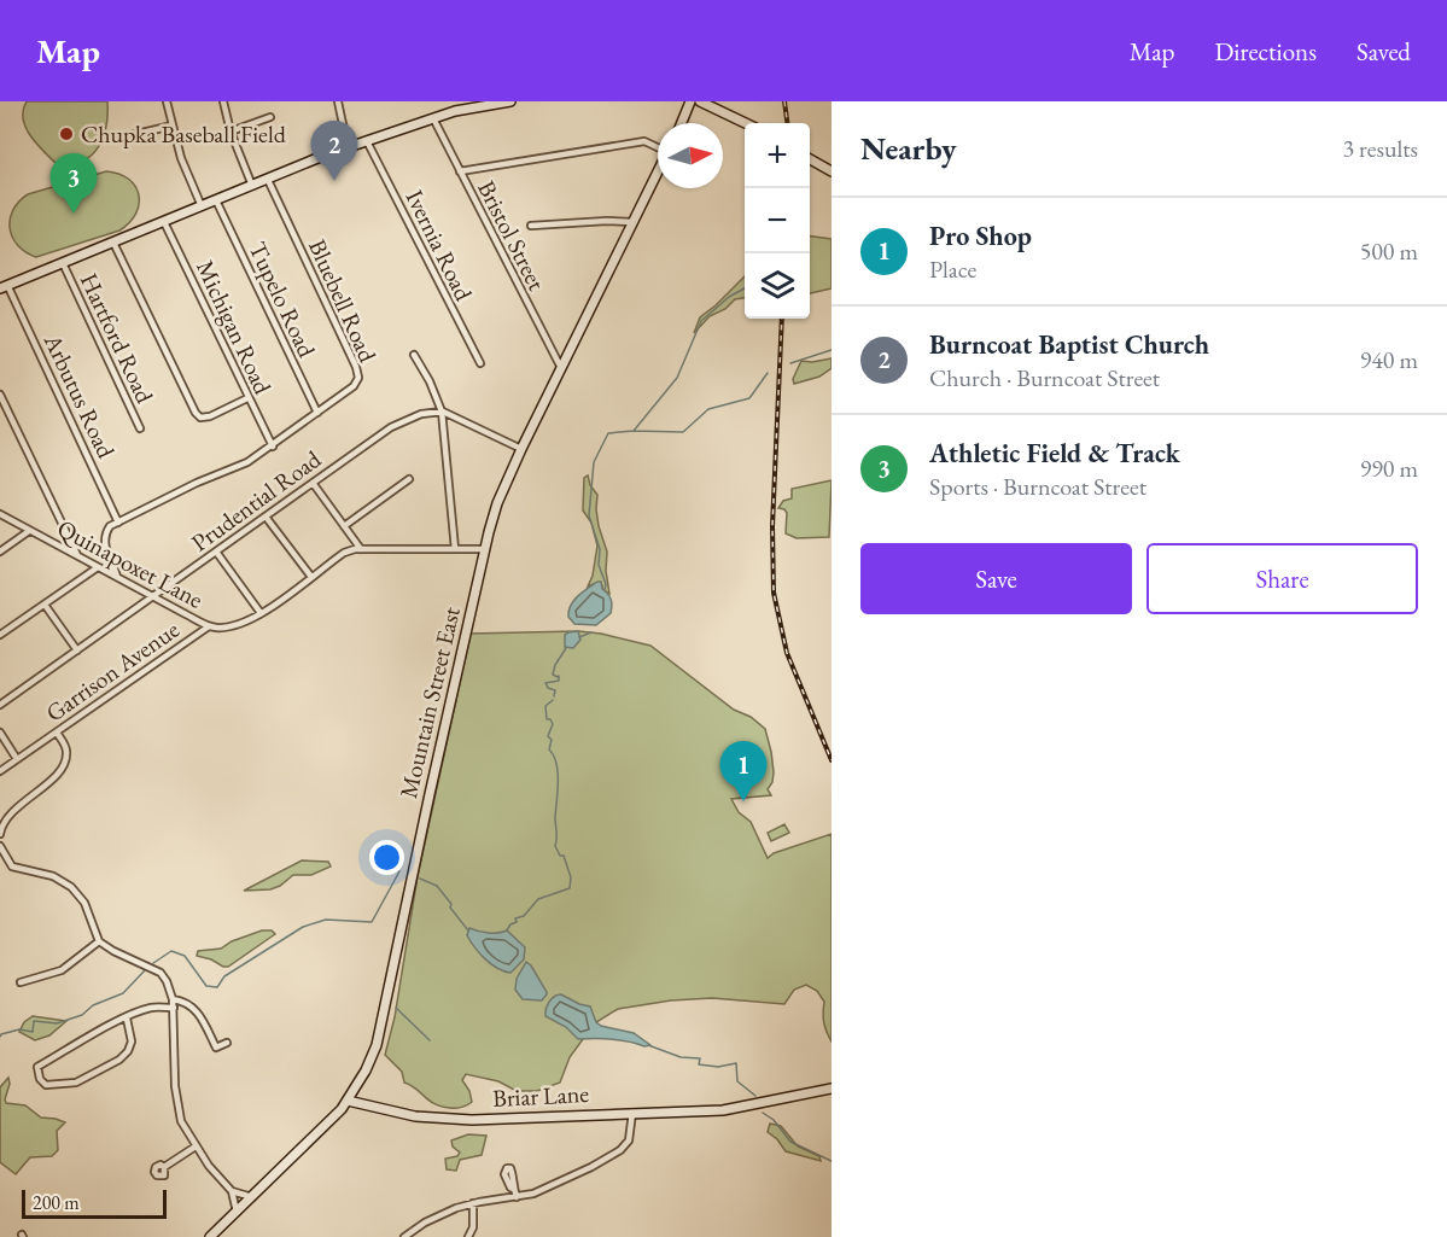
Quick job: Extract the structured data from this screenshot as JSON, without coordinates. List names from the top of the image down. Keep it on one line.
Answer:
{"streets":{"main road":["Mountain Street East","Briar Lane"],"street":["Bristol Street","Ivernia Road","Tupelo Road","Bluebell Road","Michigan Road","Hartford Road","Arbutus Road","Prudential Road","Quinapoxet Lane","Garrison Avenue"]},"crossings":[["Bristol Street","Mountain Street East"],["Tupelo Road","Bluebell Road"],["Bluebell Road","Michigan Road"],["Bluebell Road","Arbutus Road"],["Prudential Road","Quinapoxet Lane"],["Quinapoxet Lane","Garrison Avenue"],["Quinapoxet Lane","Mountain Street East"],["Mountain Street East","Briar Lane"]],"places":["Chupka Baseball Field"],"scale_bar":"200 m","north":"right","page":{"header":"Map","nav":["Map","Directions","Saved"],"heading":["Nearby","3 results"],"pins":["2","3","1"],"map_buttons":["+","−"],"list":[{"mark":"1","name":"Pro Shop","note":"Place","value":"500 m"},{"mark":"2","name":"Burncoat Baptist Church","note":"Church · Burncoat Street","value":"940 m"},{"mark":"3","name":"Athletic Field & Track","note":"Sports · Burncoat Street","value":"990 m"}],"buttons":["Save","Share"],"scale":"200 m"}}
